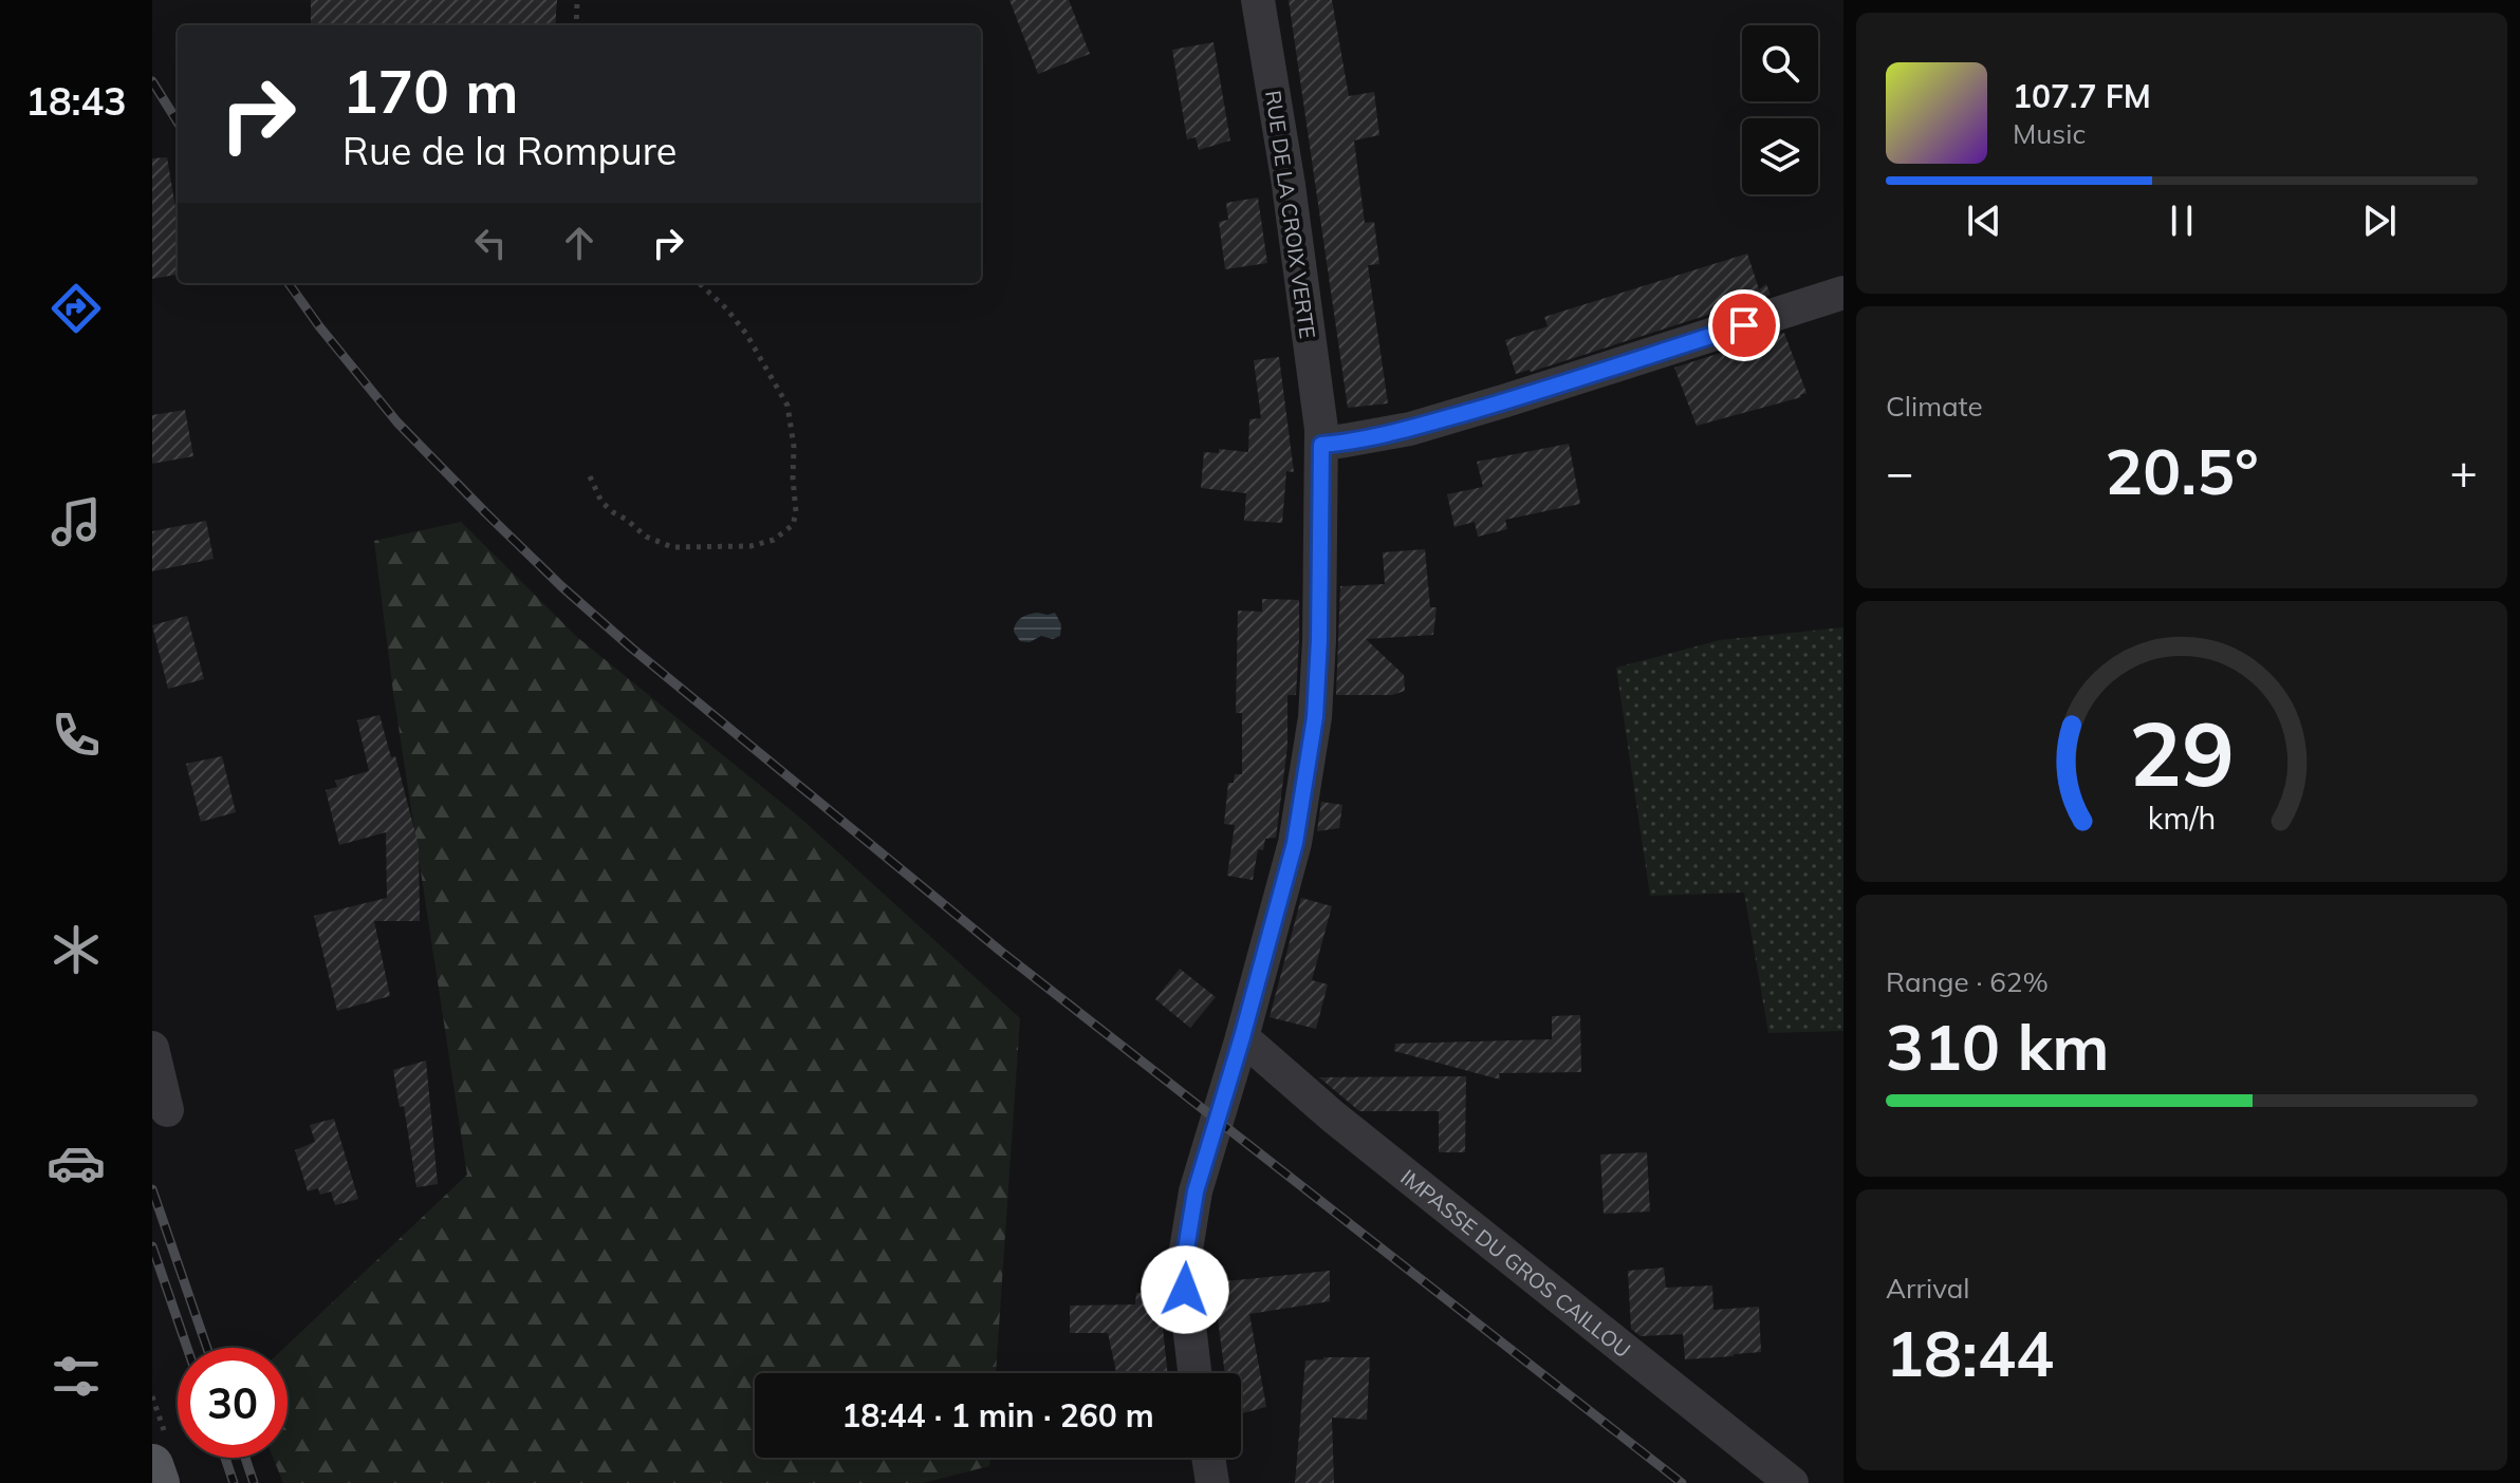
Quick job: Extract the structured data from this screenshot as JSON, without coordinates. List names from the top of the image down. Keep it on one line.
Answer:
{"streets":{"street":["RUE DE LA CROIX VERTE","IMPASSE DU GROS CAILLOU"]},"crossings":[["RUE DE LA CROIX VERTE","IMPASSE DU GROS CAILLOU"]],"page":{"tabs":"18:43","turn":["170 m","Rue de la Rompure"],"song":["107.7 FM","Music"],"tile":["Climate",["Range · 62%","310 km"],["Arrival","18:44"]],"heat":["−","20.5°","+"],"limit":"30","trip":"18:44 · 1 min · 260 m","gauge":["29","km/h"]}}
